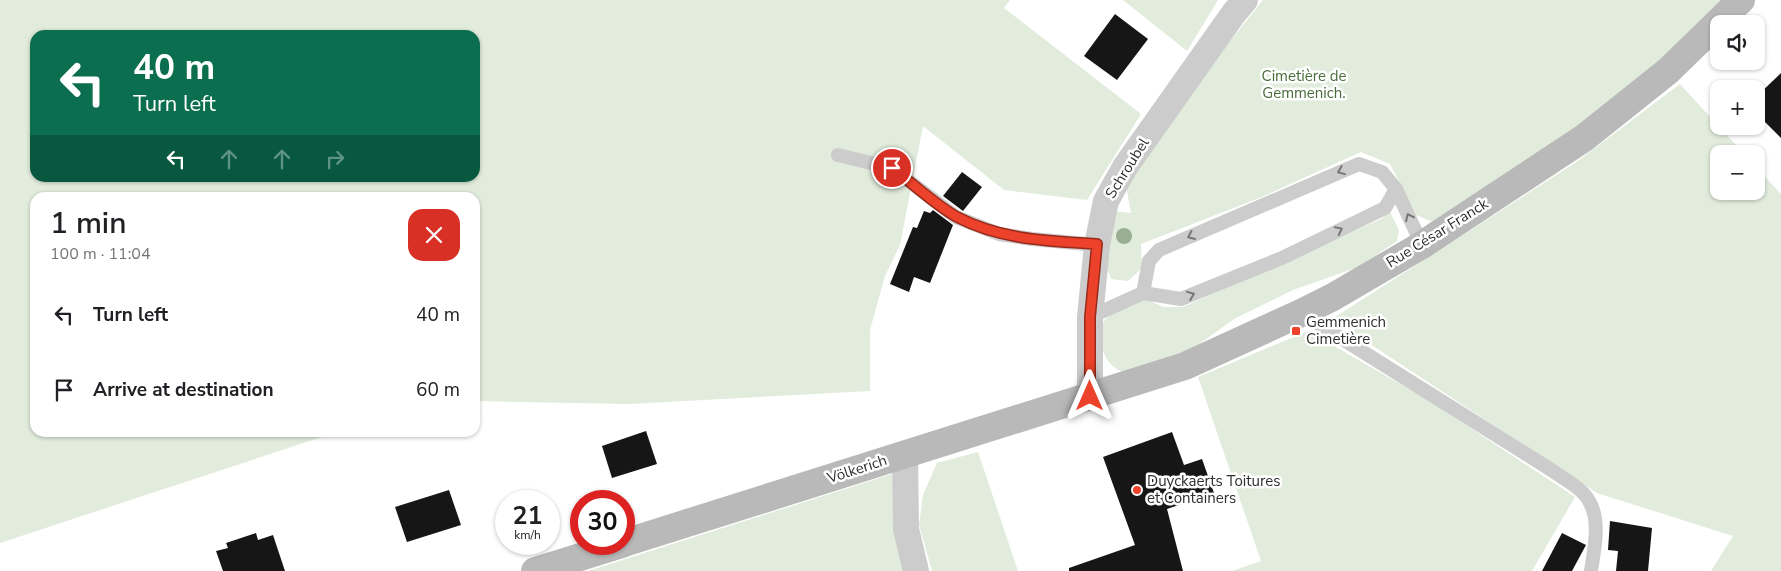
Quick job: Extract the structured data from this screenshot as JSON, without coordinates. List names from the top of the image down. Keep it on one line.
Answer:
{"streets":{"main road":["Rue César Franck","Völkerich"],"street":["Schroubel"]},"crossings":[["Schroubel","Rue César Franck"],["Schroubel","Völkerich"],["Rue César Franck","Völkerich"]],"parks":["Cimetière de Gemmenich."],"places":{"transit":["Gemmenich Cimetière"],"other":["Duyckaerts Toitures et Containers"]},"page":{"map_buttons":["+","−"],"turn":["40 m","Turn left"],"heading":["1 min","100 m · 11:04"],"list":[{"name":"Turn left","value":"40 m"},{"name":"Arrive at destination","value":"60 m"}],"speed":"21 km/h","limit":"30"}}
